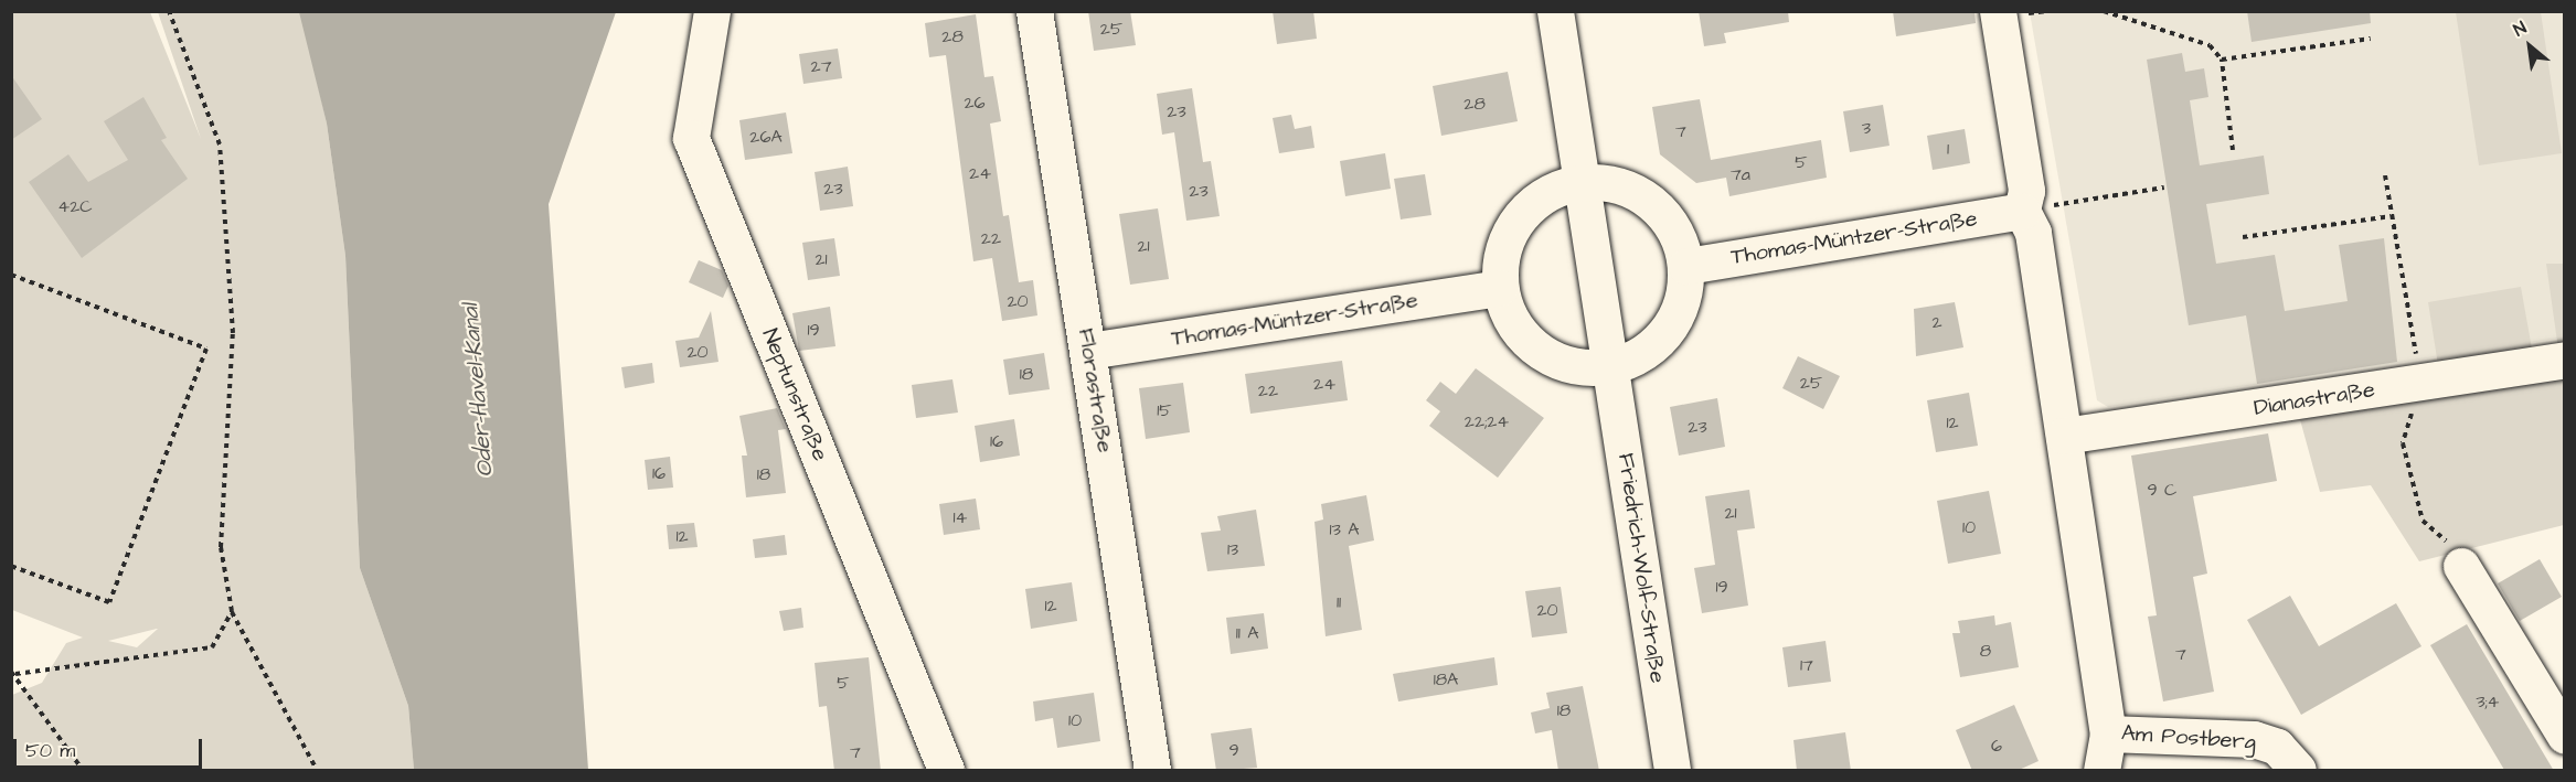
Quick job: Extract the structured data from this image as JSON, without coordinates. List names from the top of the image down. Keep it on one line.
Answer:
{"streets":{"street":["Thomas-Müntzer-Straße","Florastraße","Neptunstraße","Dianastraße","Friedrich-Wolf-Straße","Am Postberg"]},"crossings":[["Thomas-Müntzer-Straße","Florastraße"]],"water":["Oder-Havel-Kanal"],"house_numbers":["25","28","27","26","28","23","3","7","26A","1","5","24","7a","23","23","42C","22","21","21","20","2","19","20","18","25","24","22","15","22;24","12","23","16","16","18","9 C","21","14","10","13 A","12","13","19","11","12","20","11 A","8","7","17","18A","5","3;4","18","10","6","9","7"],"scale_bar":"50 m","north":"top left"}
